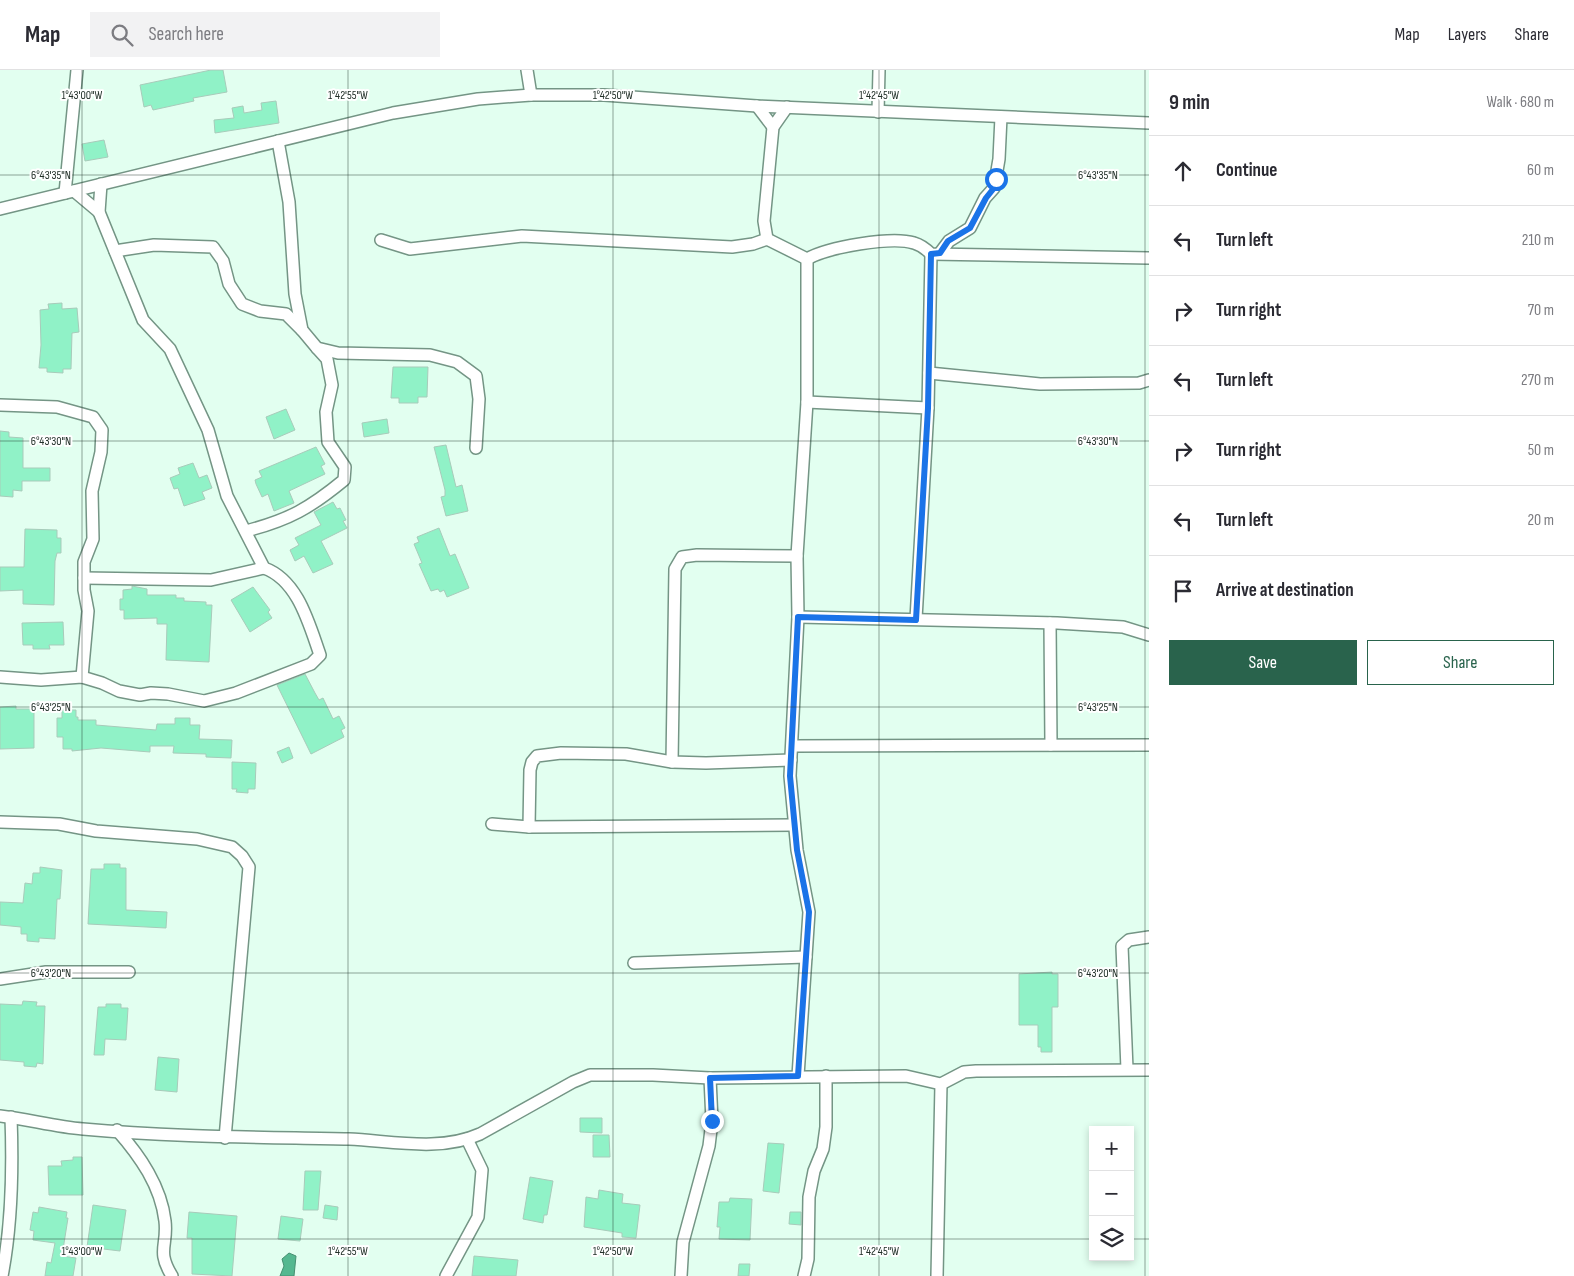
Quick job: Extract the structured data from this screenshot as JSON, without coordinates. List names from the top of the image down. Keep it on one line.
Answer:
{"page":{"header":"Map","search":"Search here","nav":["Map","Layers","Share"],"heading":["9 min","Walk · 680 m"],"list":[["Continue","60 m"],["Turn left","210 m"],["Turn right","70 m"],["Turn left","270 m"],["Turn right","50 m"],["Turn left","20 m"],"Arrive at destination"],"buttons":["Save","Share"],"map_buttons":["+","−"]},"coordinates":["1°43'00\"W","1°42'55\"W","1°42'50\"W","1°42'45\"W","6°43'35\"N","6°43'30\"N","6°43'25\"N","6°43'20\"N"]}
